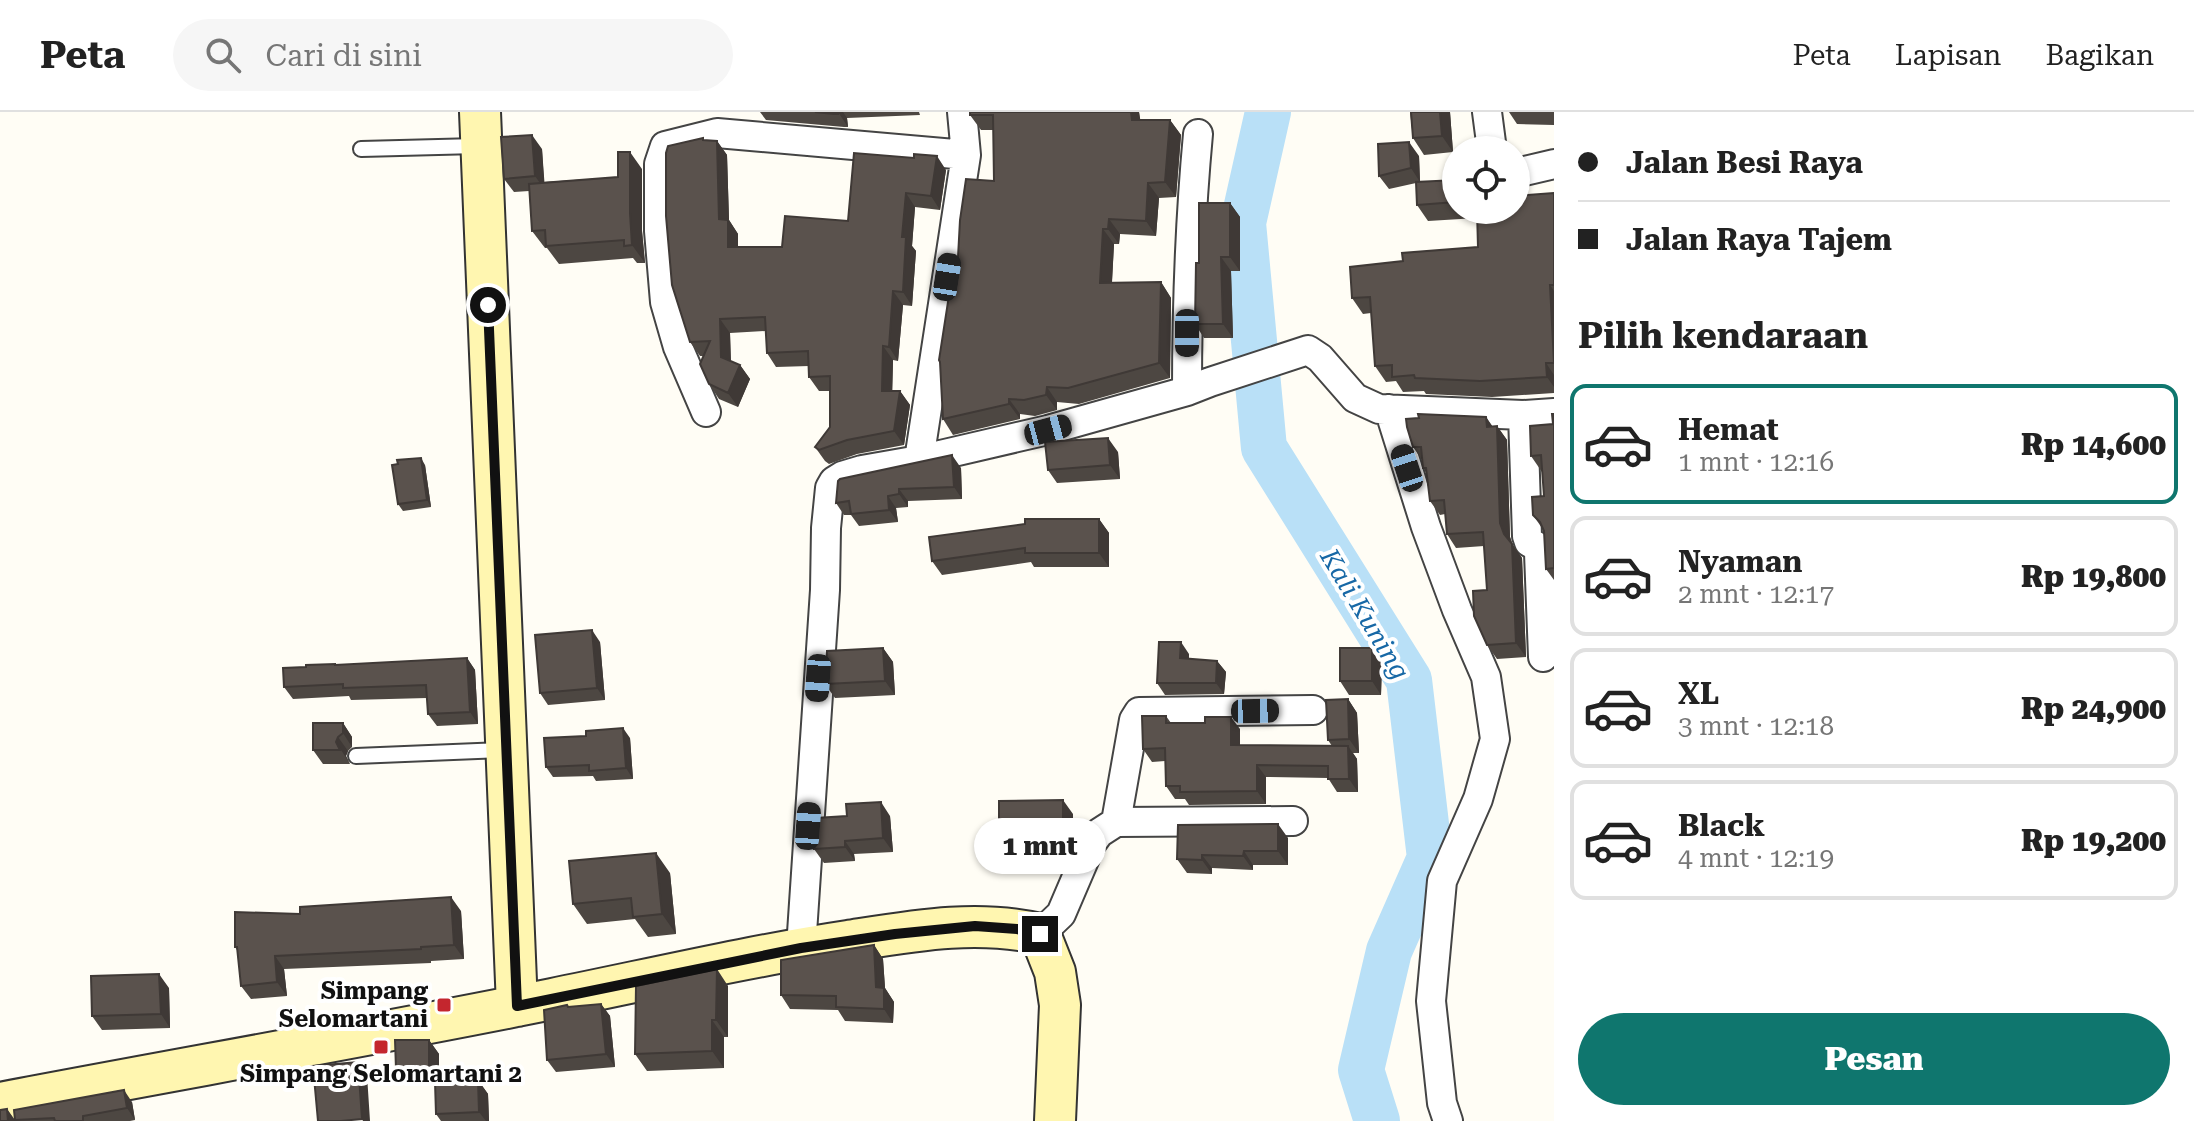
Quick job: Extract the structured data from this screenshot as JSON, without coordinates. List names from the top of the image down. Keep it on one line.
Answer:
{"water":["Kali Kuning"],"places":{"transit":["Simpang Selomartani","Simpang Selomartani 2"]},"page":{"header":"Peta","search":"Cari di sini","nav":["Peta","Lapisan","Bagikan"],"banner":["Jalan Besi Raya","Jalan Raya Tajem"],"heading":"Pilih kendaraan","list":[{"name":"Hemat","note":"1 mnt · 12:16","value":"Rp 14,600"},{"name":"Nyaman","note":"2 mnt · 12:17","value":"Rp 19,800"},{"name":"XL","note":"3 mnt · 12:18","value":"Rp 24,900"},{"name":"Black","note":"4 mnt · 12:19","value":"Rp 19,200"}],"bubble":"1 mnt","buttons":"Pesan"}}
